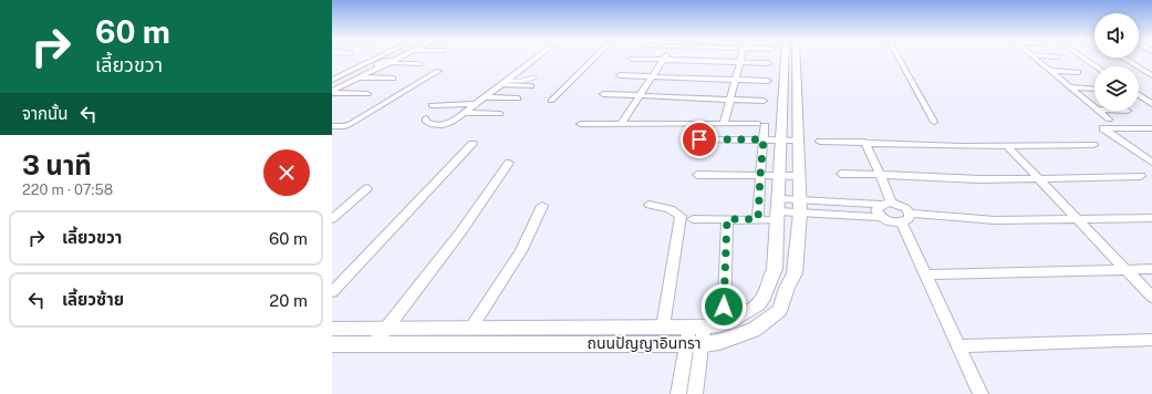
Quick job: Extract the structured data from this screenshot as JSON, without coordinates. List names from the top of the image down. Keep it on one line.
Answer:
{"streets":{"street":["ถนนปัญญาอินทรา"]},"page":{"turn":["60 m","เลี้ยวขวา"],"then":"จากนั้น","heading":["3 นาที","220 m · 07:58"],"list":[{"name":"เลี้ยวขวา","value":"60 m"},{"name":"เลี้ยวซ้าย","value":"20 m"}]}}
